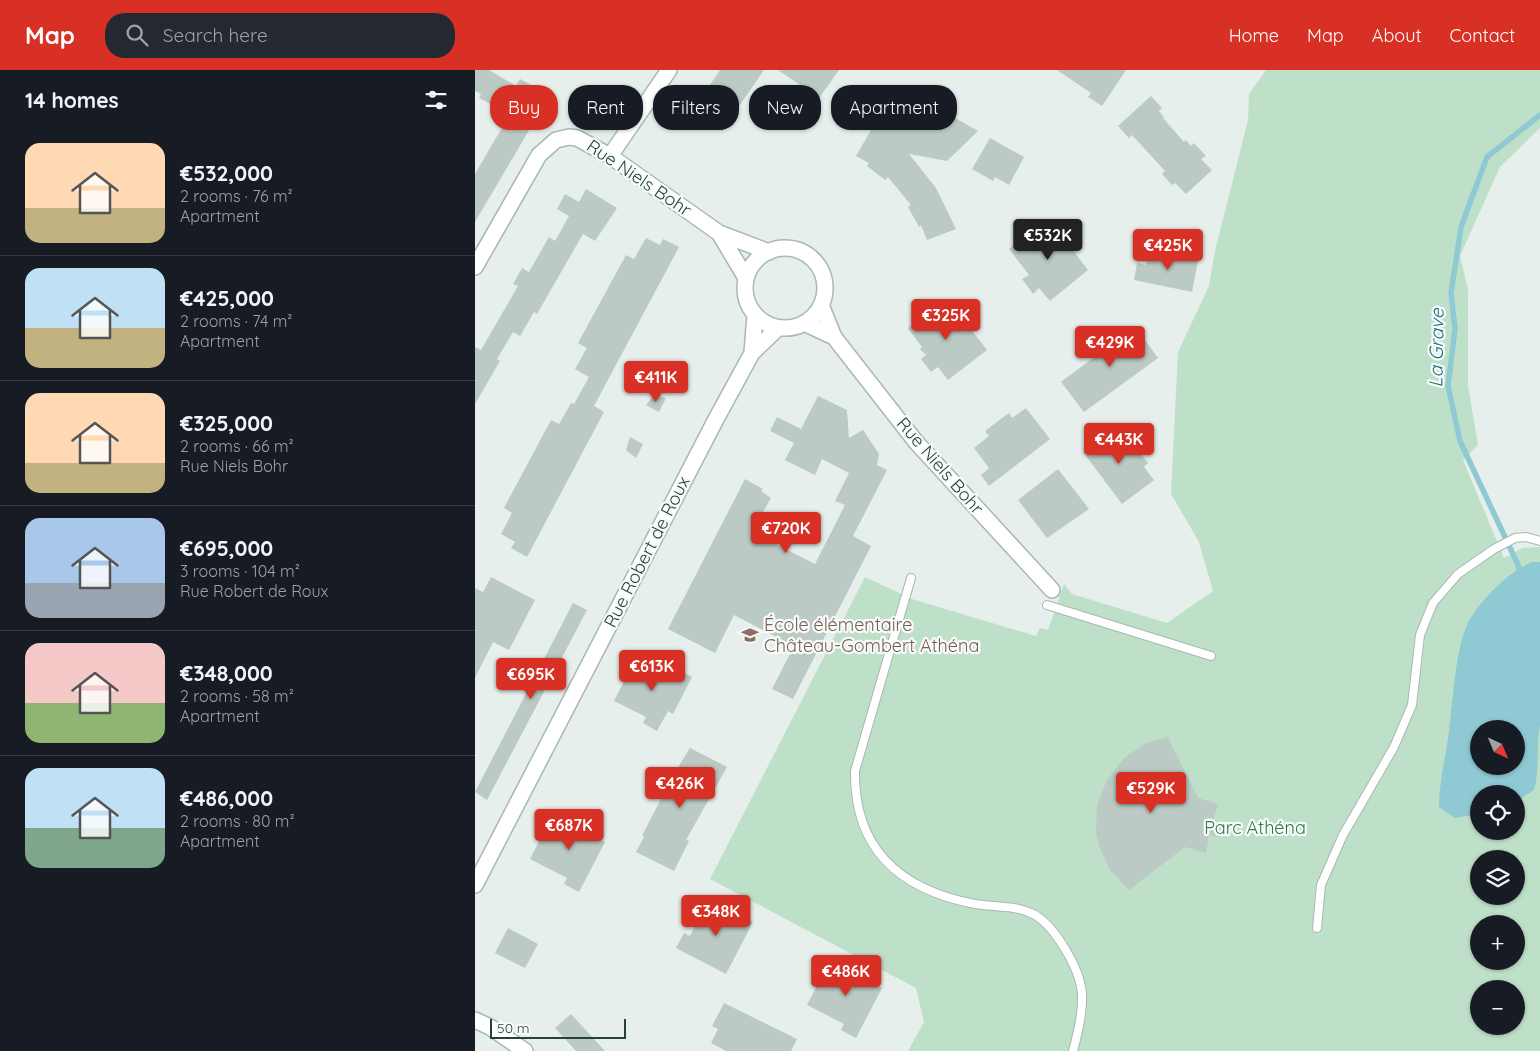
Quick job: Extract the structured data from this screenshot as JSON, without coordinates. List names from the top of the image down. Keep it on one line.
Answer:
{"streets":{"street":["Rue Niels Bohr","Rue Robert de Roux"]},"crossings":[["Rue Niels Bohr","Rue Robert de Roux"]],"water":["La Grave"],"parks":["Parc Athéna"],"places":{"school or university":["École élémentaire Château-Gombert Athéna"]},"scale_bar":"50 m","north":"bottom right","page":{"header":"Map","search":"Search here","nav":["Home","Map","About","Contact"],"heading":"14 homes","chip":["Buy","Rent","Filters","New","Apartment"],"list":[{"name":"€532,000","note":"2 rooms · 76 m² · Apartment"},{"name":"€425,000","note":"2 rooms · 74 m² · Apartment"},{"name":"€325,000","note":"2 rooms · 66 m² · Rue Niels Bohr"},{"name":"€695,000","note":"3 rooms · 104 m² · Rue Robert de Roux"},{"name":"€348,000","note":"2 rooms · 58 m² · Apartment"},{"name":"€486,000","note":"2 rooms · 80 m² · Apartment"}],"price":["€532K","€425K","€325K","€429K","€411K","€443K","€720K","€613K","€695K","€426K","€529K","€687K","€348K","€486K"],"map_buttons":["+","−"],"scale":"50 m"}}
